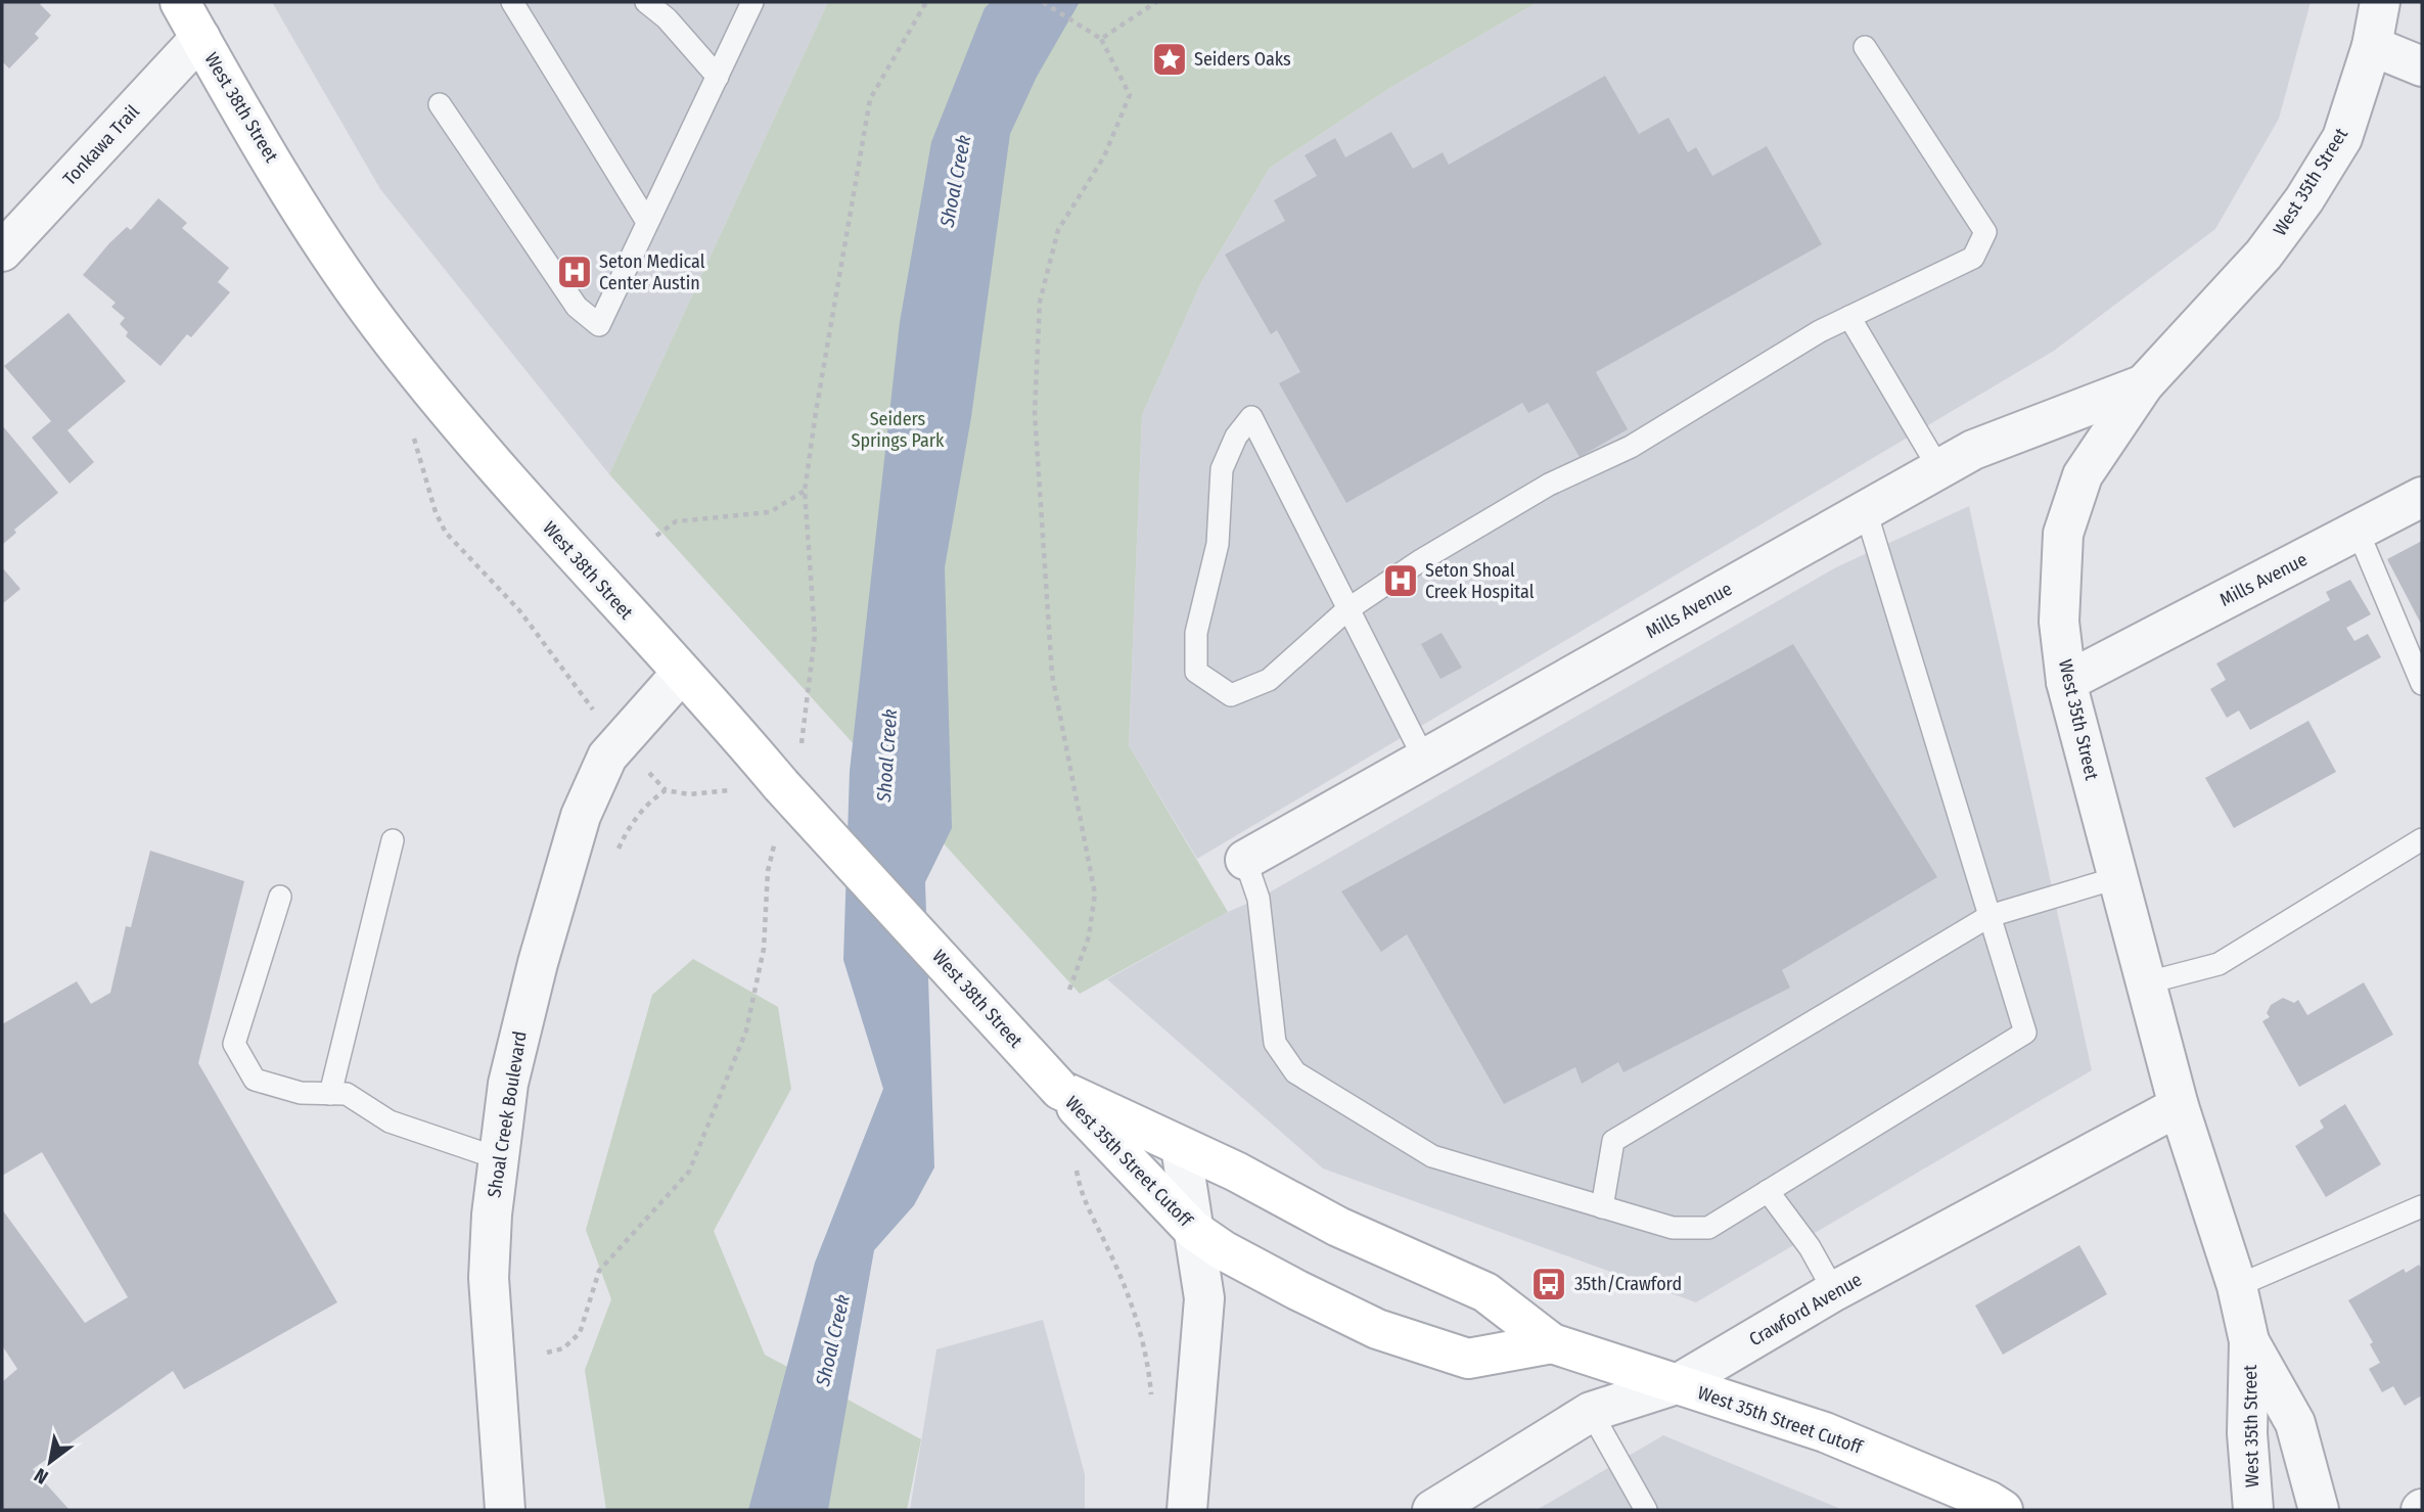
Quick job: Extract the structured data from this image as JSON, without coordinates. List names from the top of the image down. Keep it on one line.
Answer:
{"streets":{"main road":["West 38th Street","West 35th Street Cutoff"],"street":["Tonkawa Trail","West 35th Street","Mills Avenue","Shoal Creek Boulevard","Crawford Avenue"]},"crossings":[["West 38th Street","Tonkawa Trail"],["West 38th Street","Shoal Creek Boulevard"],["West 38th Street","West 35th Street Cutoff"],["West 35th Street","Mills Avenue"],["West 35th Street","Crawford Avenue"],["West 35th Street Cutoff","Crawford Avenue"]],"water":["Shoal Creek"],"parks":["Seiders Springs Park"],"places":{"place":["Seiders Oaks"],"hospital":["Seton Medical Center Austin","Seton Shoal Creek Hospital"],"bus stop":["35th/Crawford"]},"north":"bottom left"}
